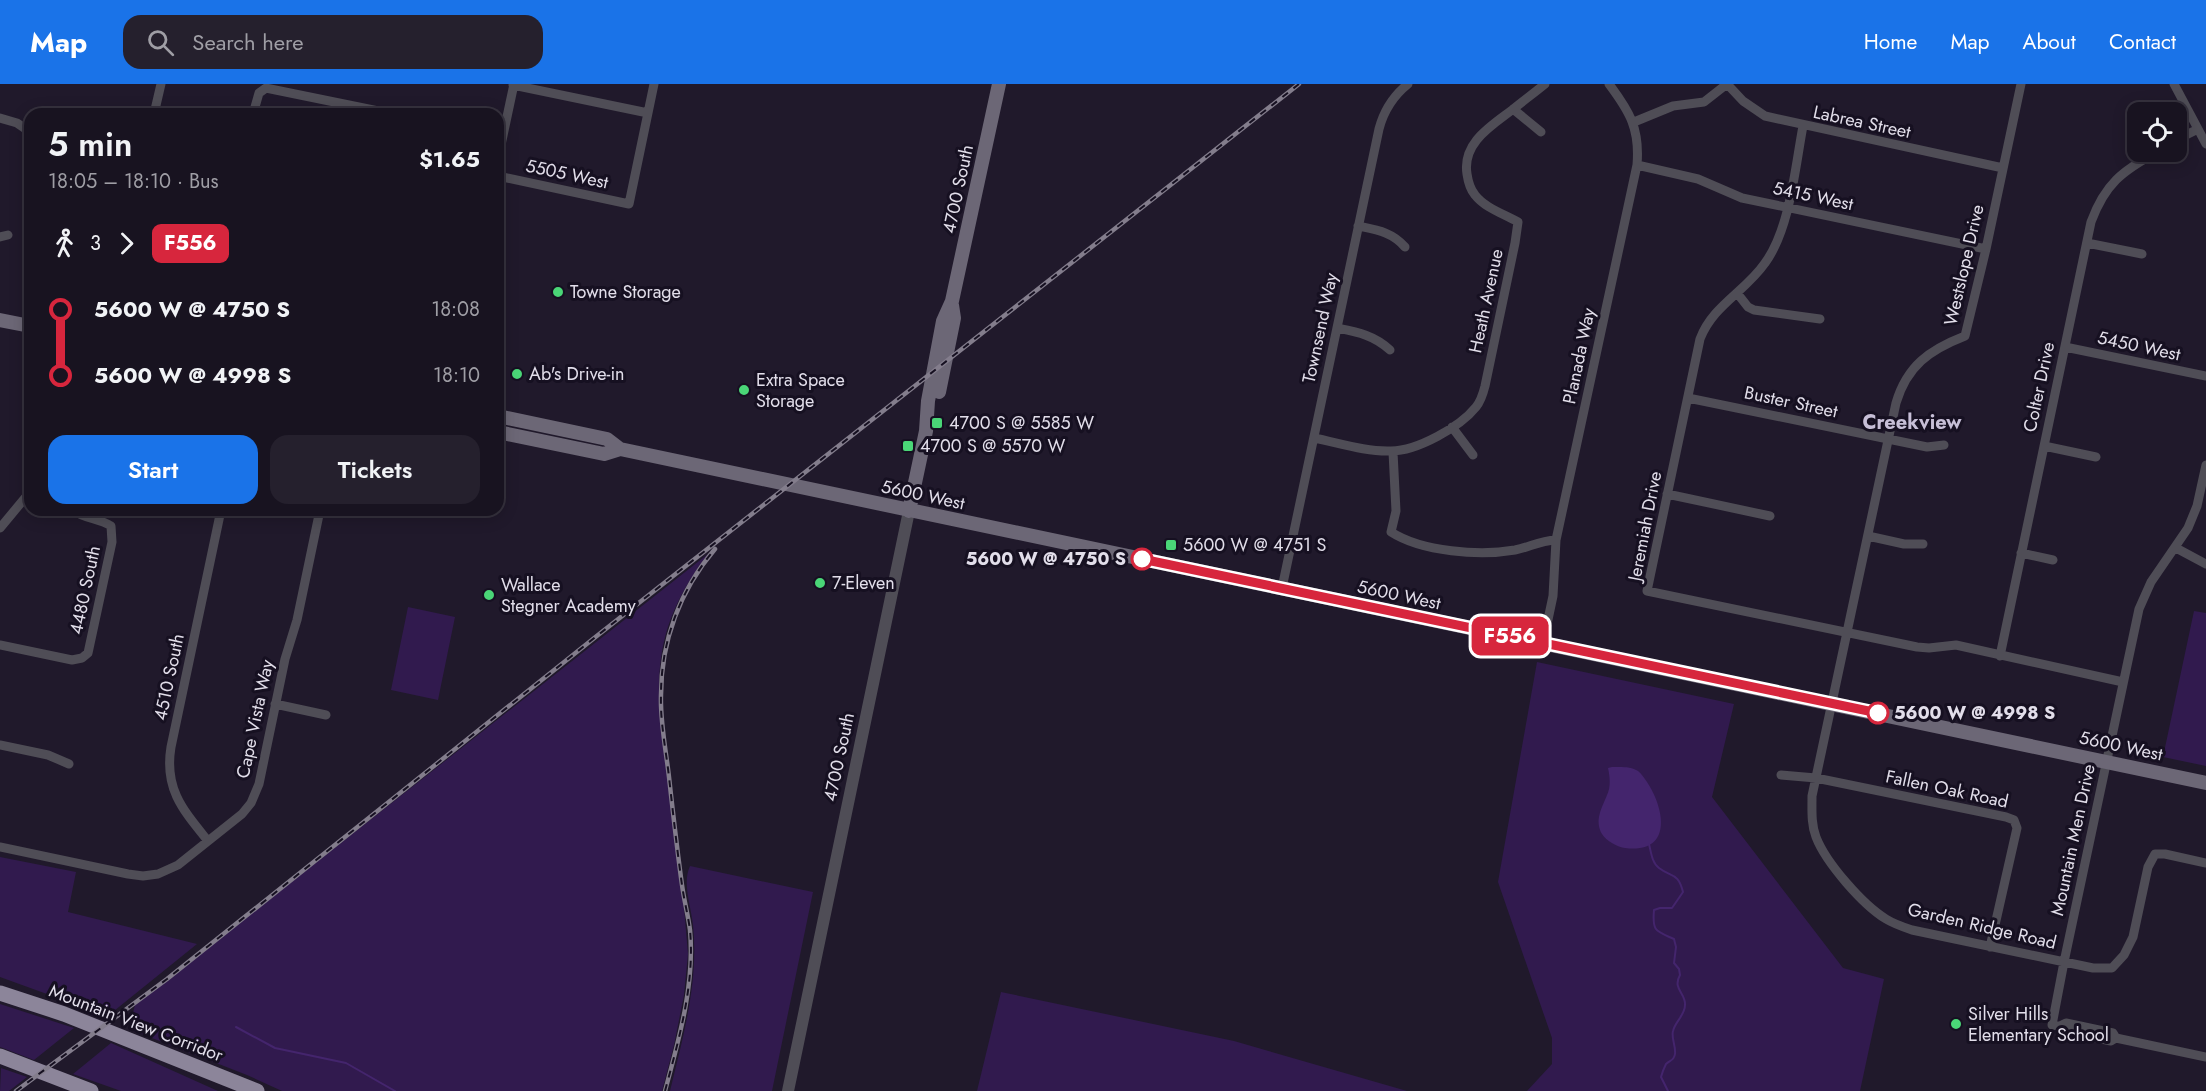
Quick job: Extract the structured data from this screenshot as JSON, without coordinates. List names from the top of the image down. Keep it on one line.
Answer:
{"streets":{"highway":["Mountain View Corridor"],"main road":["4700 South","5600 West"],"street":["Labrea Street","5505 West","5415 West","Westslope Drive","Heath Avenue","Townsend Way","5450 West","Planada Way","Colter Drive","Buster Street","Jeremiah Drive","4480 South","4510 South","Cape Vista Way","Fallen Oak Road","Mountain Men Drive","Garden Ridge Road"]},"crossings":[["Labrea Street","Westslope Drive"],["Labrea Street","Jeremiah Drive"],["4700 South","5600 West"],["5415 West","Westslope Drive"],["5415 West","Planada Way"],["5415 West","Jeremiah Drive"],["Westslope Drive","Buster Street"],["Westslope Drive","5600 West"],["Westslope Drive","Jeremiah Drive"],["Westslope Drive","Garden Ridge Road"],["Heath Avenue","Townsend Way"],["Townsend Way","5600 West"],["5450 West","Colter Drive"],["Planada Way","5600 West"],["Colter Drive","Jeremiah Drive"],["Buster Street","Jeremiah Drive"],["5600 West","Mountain Men Drive"],["5600 West","Garden Ridge Road"],["Jeremiah Drive","Mountain Men Drive"],["4510 South","Cape Vista Way"],["Fallen Oak Road","Garden Ridge Road"],["Mountain Men Drive","Garden Ridge Road"]],"districts":["Creekview"],"places":{"other":["Towne Storage","Ab's Drive-in","Extra Space Storage","5600 W @ 4750 S","7-Eleven","Wallace Stegner Academy","5600 W @ 4998 S","Silver Hills Elementary School"],"transit":["4700 S @ 5585 W","4700 S @ 5570 W","5600 W @ 4751 S"]},"lines":["bus line F556"],"page":{"header":"Map","search":"Search here","nav":["Home","Map","About","Contact"],"on_map":"F556","heading":["5 min","18:05 – 18:10 · Bus","$1.65"],"legs":["3","F556"],"list":[{"name":"5600 W @ 4750 S","value":"18:08"},{"name":"5600 W @ 4998 S","value":"18:10"}],"buttons":["Start","Tickets"]}}
